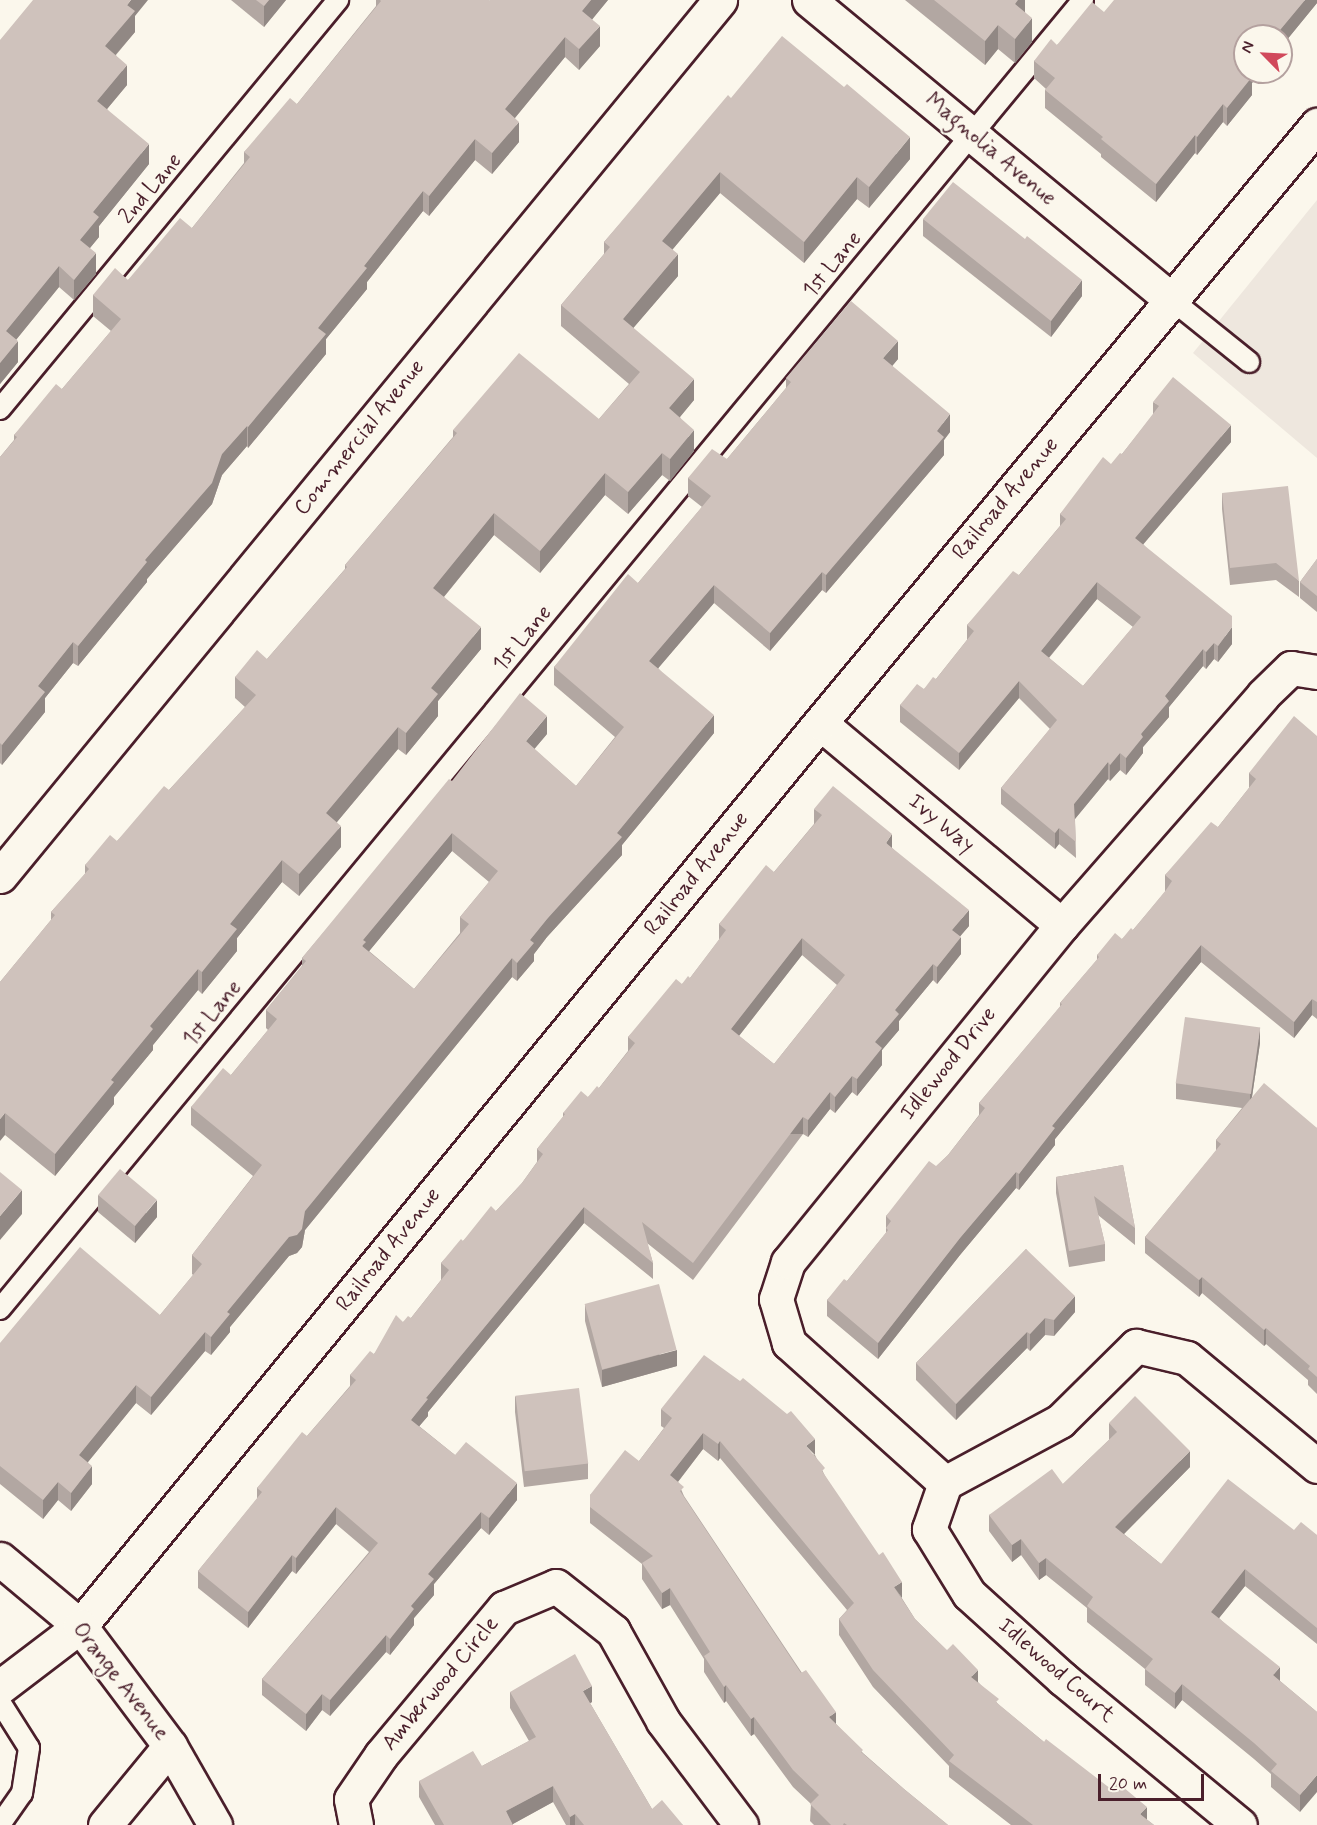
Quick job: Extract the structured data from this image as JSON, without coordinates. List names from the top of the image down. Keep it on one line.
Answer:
{"streets":{"street":["Magnolia Avenue","Commercial Avenue","Railroad Avenue","Ivy Way","Idlewood Drive","Idlewood Court","Orange Avenue","Amberwood Circle"],"lane":["2nd Lane","1st Lane"]},"crossings":[["Magnolia Avenue","1st Lane"],["Magnolia Avenue","Railroad Avenue"],["Railroad Avenue","Ivy Way"],["Railroad Avenue","Orange Avenue"],["Ivy Way","Idlewood Drive"],["Idlewood Drive","Idlewood Court"]],"scale_bar":"20 m","north":"top left"}
